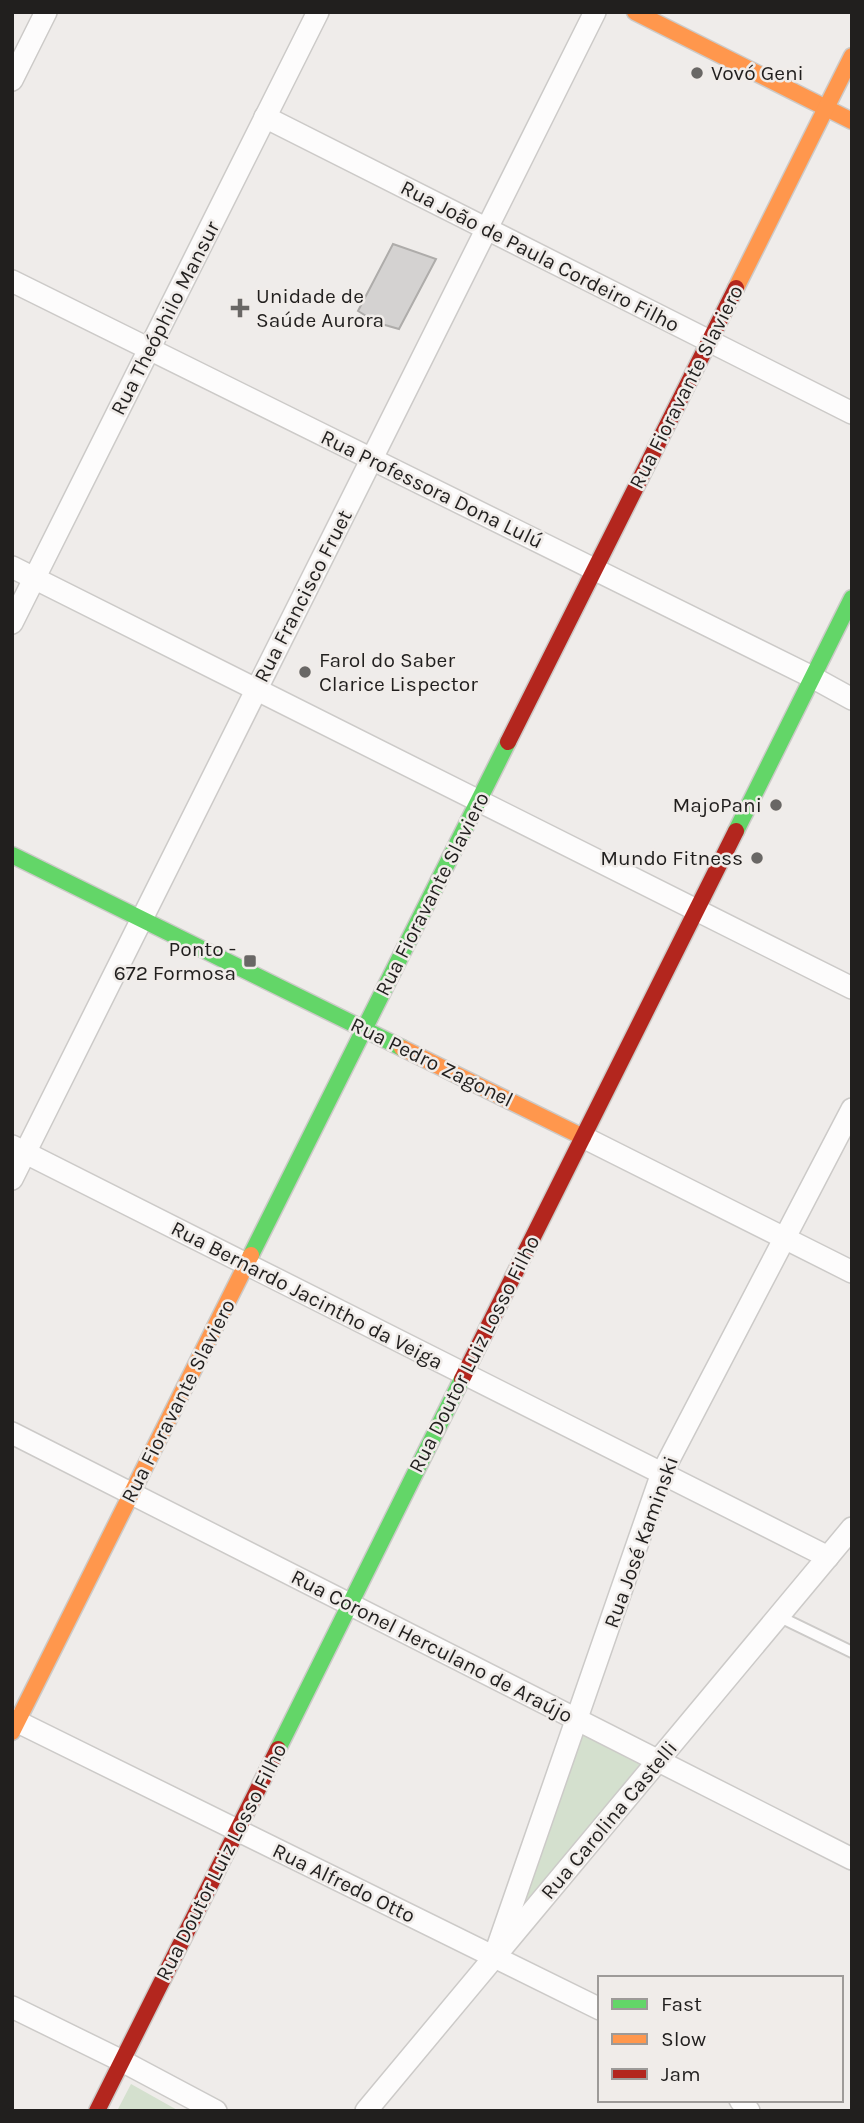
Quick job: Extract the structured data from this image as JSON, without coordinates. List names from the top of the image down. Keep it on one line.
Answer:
{"streets":{"street":["Rua João de Paula Cordeiro Filho","Rua Theóphilo Mansur","Rua Fioravante Slaviero","Rua Professora Dona Lulú","Rua Francisco Fruet","Rua Pedro Zagonel","Rua Bernardo Jacintho da Veiga","Rua Doutor Luiz Losso Filho","Rua José Kaminski","Rua Coronel Herculano de Araújo","Rua Carolina Castelli","Rua Alfredo Otto"]},"crossings":[["Rua João de Paula Cordeiro Filho","Rua Theóphilo Mansur"],["Rua João de Paula Cordeiro Filho","Rua Fioravante Slaviero"],["Rua João de Paula Cordeiro Filho","Rua Francisco Fruet"],["Rua Theóphilo Mansur","Rua Professora Dona Lulú"],["Rua Fioravante Slaviero","Rua Professora Dona Lulú"],["Rua Fioravante Slaviero","Rua Pedro Zagonel"],["Rua Fioravante Slaviero","Rua Bernardo Jacintho da Veiga"],["Rua Fioravante Slaviero","Rua Coronel Herculano de Araújo"],["Rua Fioravante Slaviero","Rua Alfredo Otto"],["Rua Professora Dona Lulú","Rua Francisco Fruet"],["Rua Professora Dona Lulú","Rua Doutor Luiz Losso Filho"],["Rua Francisco Fruet","Rua Pedro Zagonel"],["Rua Francisco Fruet","Rua Bernardo Jacintho da Veiga"],["Rua Pedro Zagonel","Rua Doutor Luiz Losso Filho"],["Rua Pedro Zagonel","Rua José Kaminski"],["Rua Bernardo Jacintho da Veiga","Rua Doutor Luiz Losso Filho"],["Rua Bernardo Jacintho da Veiga","Rua José Kaminski"],["Rua Bernardo Jacintho da Veiga","Rua Carolina Castelli"],["Rua Doutor Luiz Losso Filho","Rua Coronel Herculano de Araújo"],["Rua Doutor Luiz Losso Filho","Rua Alfredo Otto"],["Rua José Kaminski","Rua Coronel Herculano de Araújo"],["Rua José Kaminski","Rua Carolina Castelli"],["Rua José Kaminski","Rua Alfredo Otto"],["Rua Coronel Herculano de Araújo","Rua Carolina Castelli"],["Rua Carolina Castelli","Rua Alfredo Otto"]],"places":{"other":["Vovó Geni","Farol do Saber Clarice Lispector","MajoPani","Mundo Fitness"],"health":["Unidade de Saúde Aurora"],"transit":["Ponto - 672 Formosa"]},"legend":["Fast","Slow","Jam"]}
